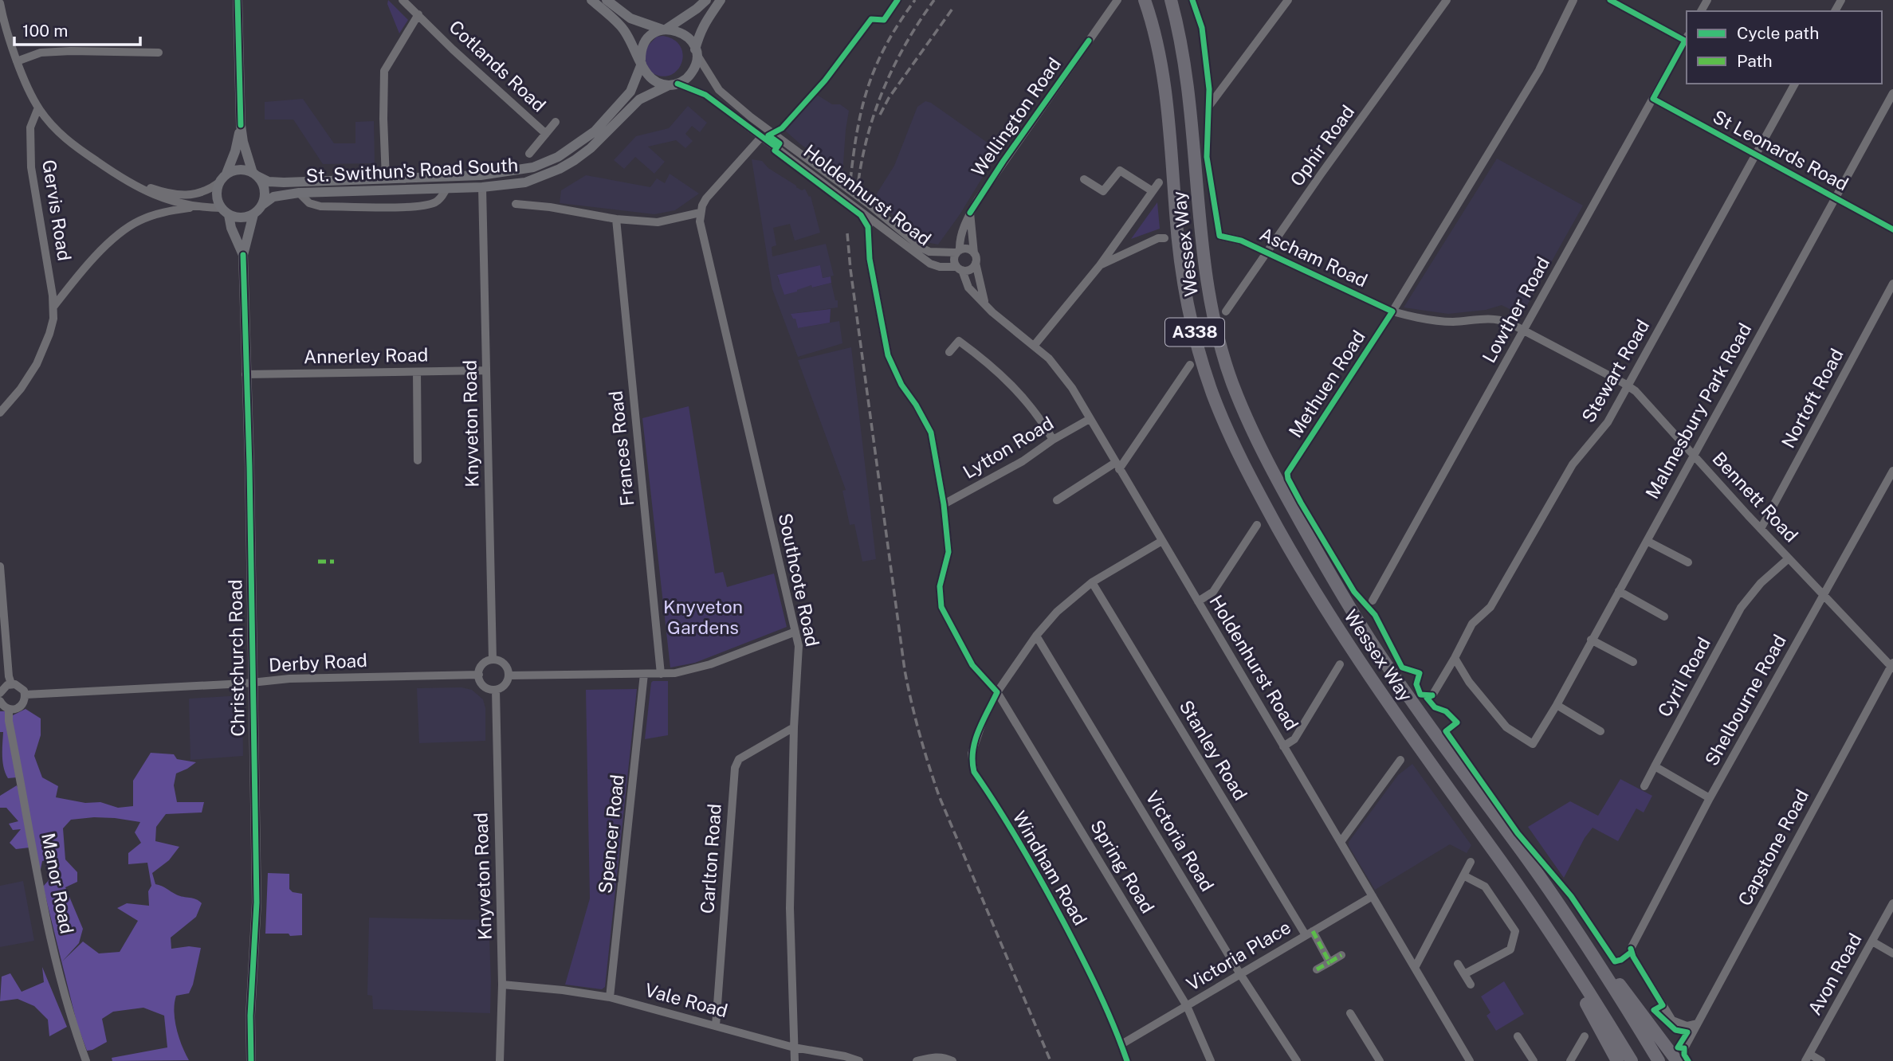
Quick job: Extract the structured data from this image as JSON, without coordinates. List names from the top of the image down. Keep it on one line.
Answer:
{"streets":{"highway":["Wessex Way","A338"],"main road":["St. Swithun's Road South","Christchurch Road"],"street":["Cotlands Road","Wellington Road","Ophir Road","St Leonards Road","Holdenhurst Road","Gervis Road","Ascham Road","Lowther Road","Annerley Road","Stewart Road","Methuen Road","Nortoft Road","Malmesbury Park Road","Knyveton Road","Lytton Road","Frances Road","Bennett Road","Southcote Road","Derby Road","Cyril Road","Shelbourne Road","Stanley Road","Spencer Road","Victoria Road","Capstone Road","Carlton Road","Spring Road","Windham Road","Manor Road","Victoria Place","Avon Road","Vale Road"]},"crossings":[["Wellington Road","Holdenhurst Road"],["Ophir Road","Ascham Road"],["St Leonards Road","Lowther Road"],["St Leonards Road","Stewart Road"],["St Leonards Road","Malmesbury Park Road"],["St. Swithun's Road South","Holdenhurst Road"],["St. Swithun's Road South","Gervis Road"],["St. Swithun's Road South","Knyveton Road"],["St. Swithun's Road South","Christchurch Road"],["Holdenhurst Road","Lytton Road"],["Holdenhurst Road","Spring Road"],["Holdenhurst Road","Windham Road"],["Holdenhurst Road","Victoria Place"],["Gervis Road","Christchurch Road"],["Ascham Road","Lowther Road"],["Ascham Road","Methuen Road"],["Ascham Road","Bennett Road"],["Lowther Road","Bennett Road"],["Annerley Road","Knyveton Road"],["Annerley Road","Christchurch Road"],["Stewart Road","Malmesbury Park Road"],["Stewart Road","Bennett Road"],["Nortoft Road","Bennett Road"],["Malmesbury Park Road","Bennett Road"],["Knyveton Road","Derby Road"],["Knyveton Road","Vale Road"],["Lytton Road","Spring Road"],["Bennett Road","Cyril Road"],["Bennett Road","Shelbourne Road"],["Bennett Road","Capstone Road"],["Southcote Road","Carlton Road"],["Southcote Road","Vale Road"],["Christchurch Road","Derby Road"],["Shelbourne Road","Capstone Road"],["Stanley Road","Windham Road"],["Stanley Road","Victoria Place"],["Spencer Road","Vale Road"],["Victoria Road","Windham Road"],["Victoria Road","Victoria Place"],["Carlton Road","Vale Road"],["Spring Road","Windham Road"],["Spring Road","Victoria Place"],["Windham Road","Victoria Place"]],"parks":["Knyveton Gardens"],"legend":["Cycle path","Path"],"scale_bar":"100 m"}
